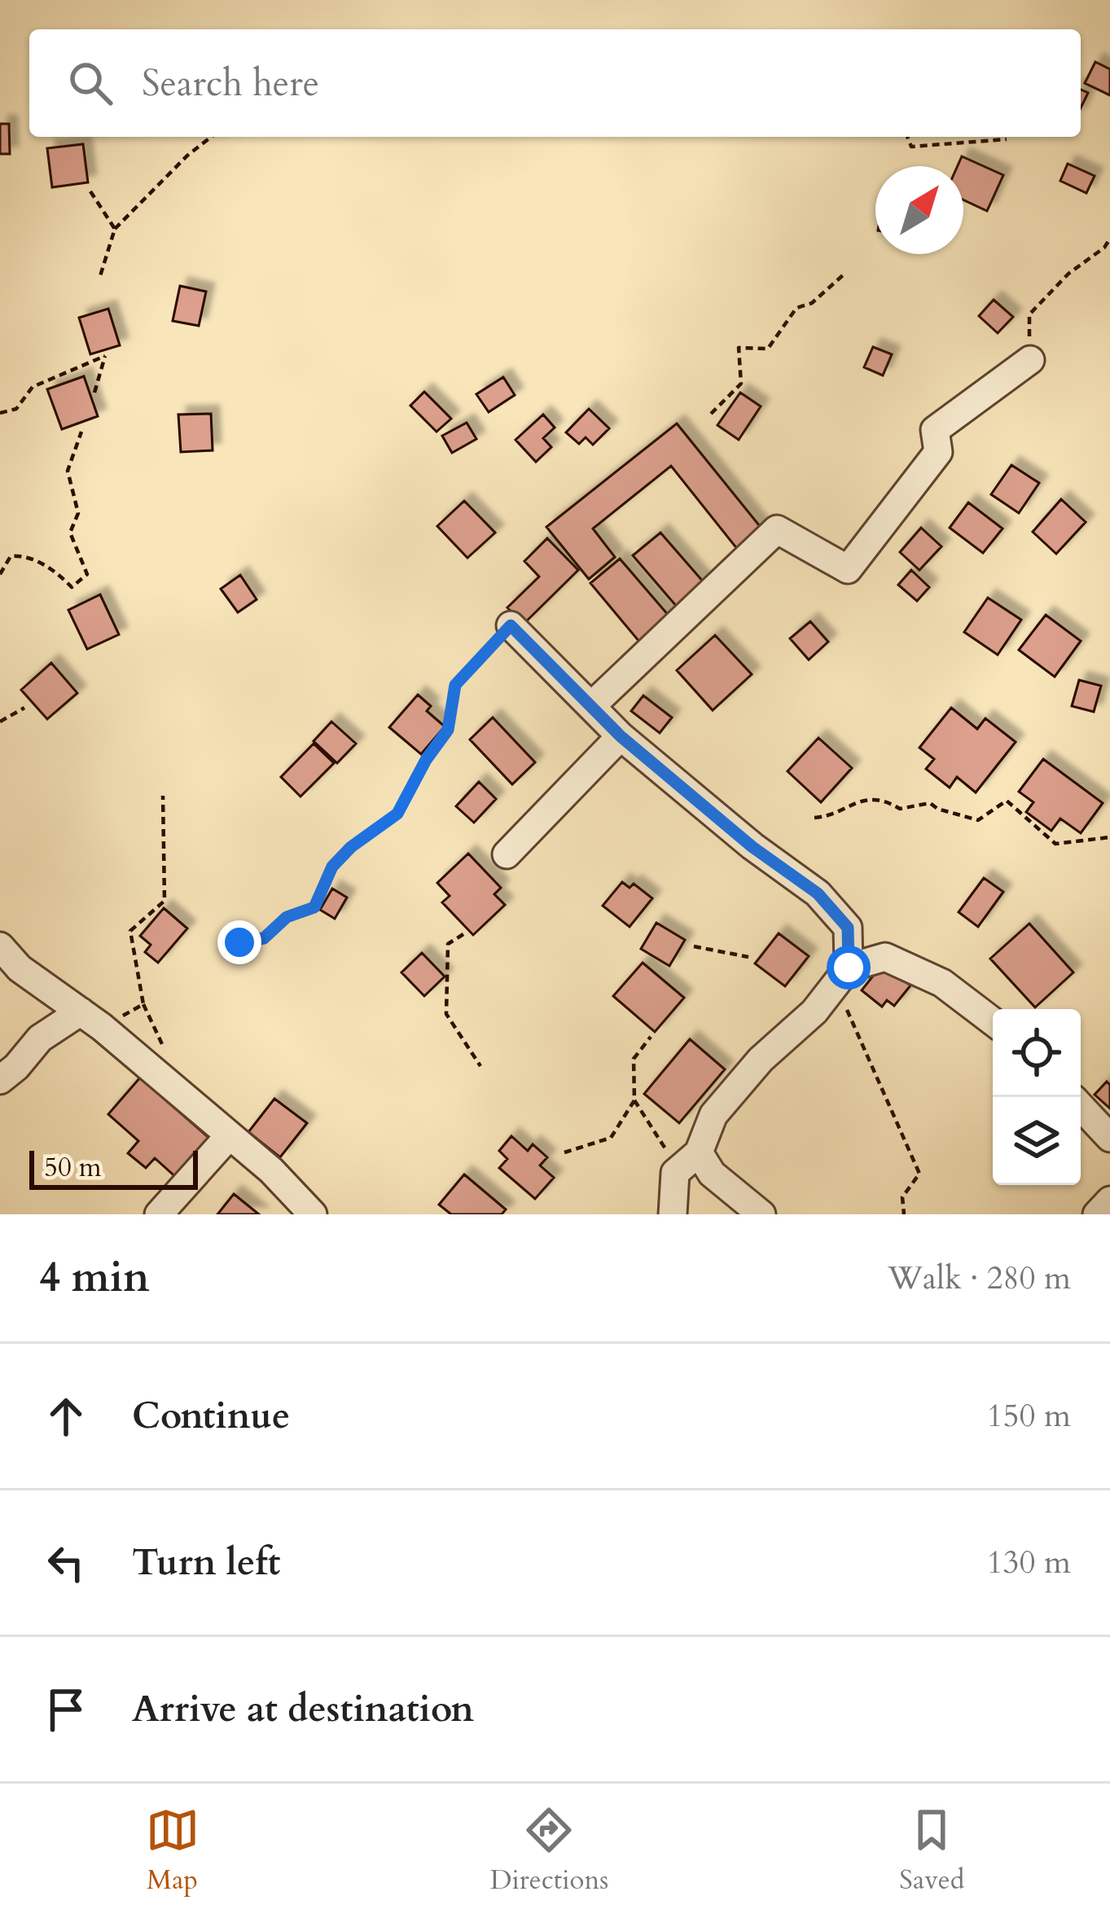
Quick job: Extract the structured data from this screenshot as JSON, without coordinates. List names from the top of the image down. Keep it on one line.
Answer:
{"scale_bar":"50 m","north":"top right","page":{"search":"Search here","scale":"50 m","heading":["4 min","Walk · 280 m"],"list":[["Continue","150 m"],["Turn left","130 m"],"Arrive at destination"],"nav":["Map","Directions","Saved"]}}
